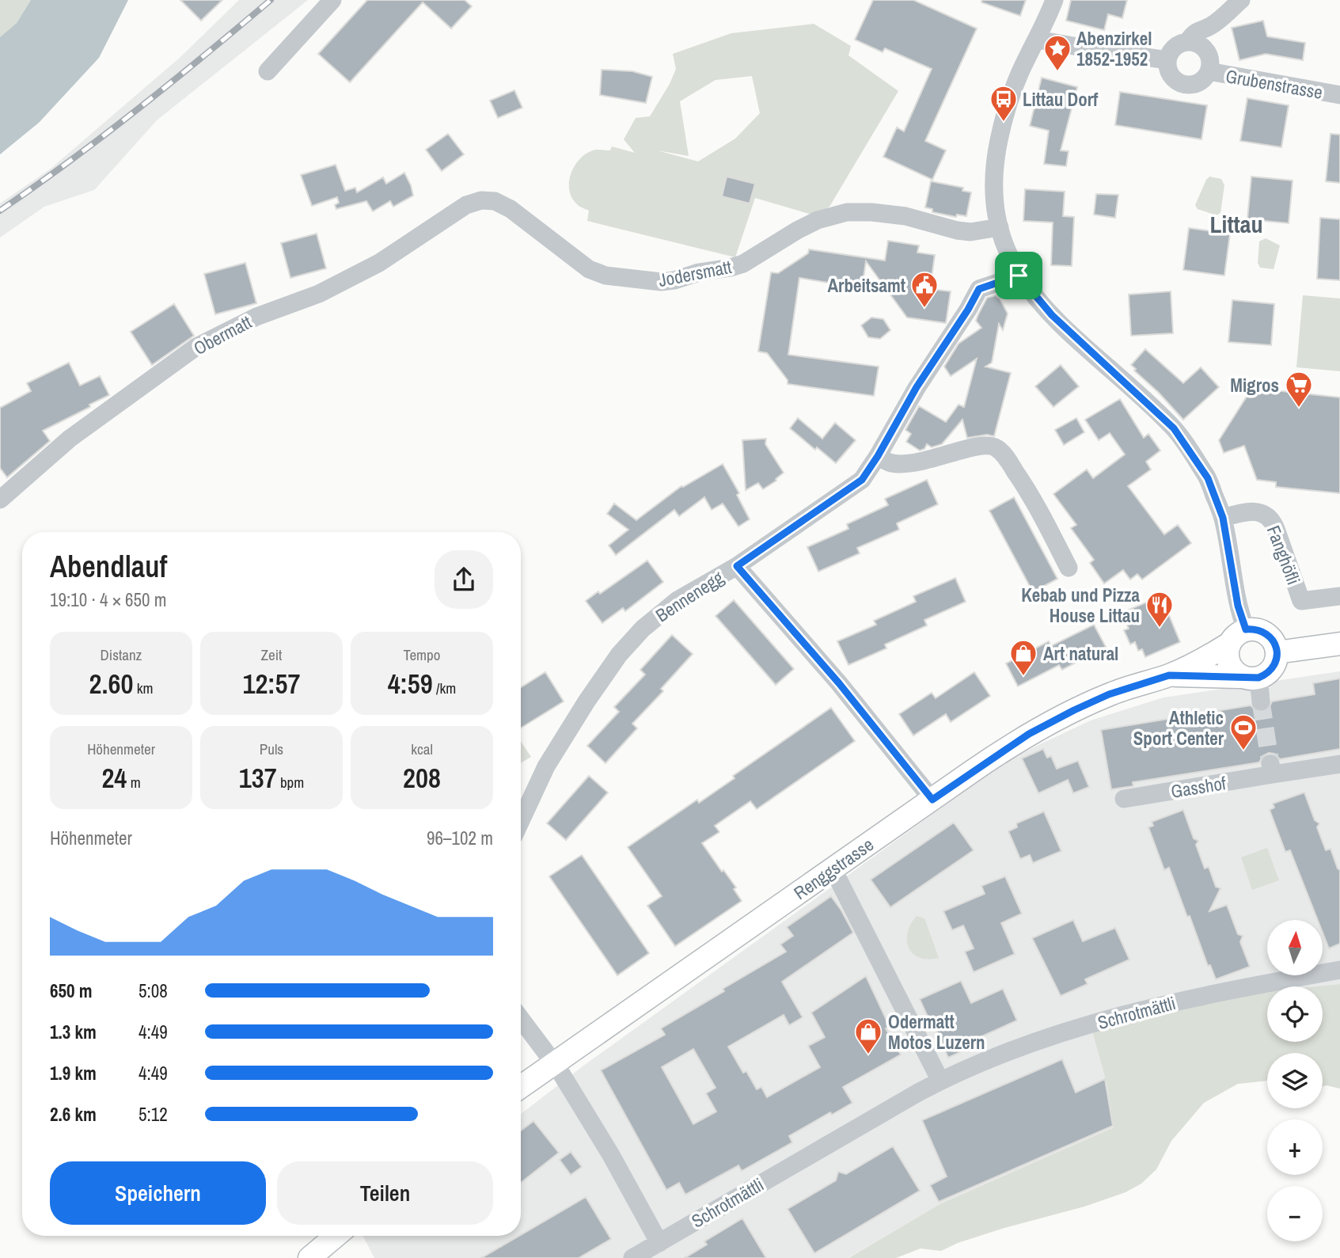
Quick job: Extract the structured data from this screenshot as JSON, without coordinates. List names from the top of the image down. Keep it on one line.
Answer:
{"streets":{"main road":["Renggstrasse"],"street":["Grubenstrasse","Jodersmatt","Obermatt","Fanghöfli","Bennenegg","Gasshof","Schrotmättli"]},"crossings":[["Jodersmatt","Obermatt"]],"districts":["Littau"],"places":{"place":["Abenzirkel 1852-1952"],"bus stop":["Littau Dorf"],"public building":["Arbeitsamt"],"supermarket":["Migros"],"restaurant":["Kebab und Pizza House Littau"],"shop":["Art natural","Odermatt Motos Luzern"],"sports":["Athletic Sport Center"]},"north":"top","page":{"heading":["Abendlauf","19:10 · 4 × 650 m"],"stats":[["Distanz","2.60 km"],["Zeit","12:57"],["Tempo","4:59 /km"],["Höhenmeter","24 m"],["Puls","137 bpm"],["kcal","208"]],"chart":["Höhenmeter","96–102 m"],"map_buttons":["+","−"],"list":[{"name":"650 m","note":"5:08"},{"name":"1.3 km","note":"4:49"},{"name":"1.9 km","note":"4:49"},{"name":"2.6 km","note":"5:12"}],"buttons":["Speichern","Teilen"]}}
